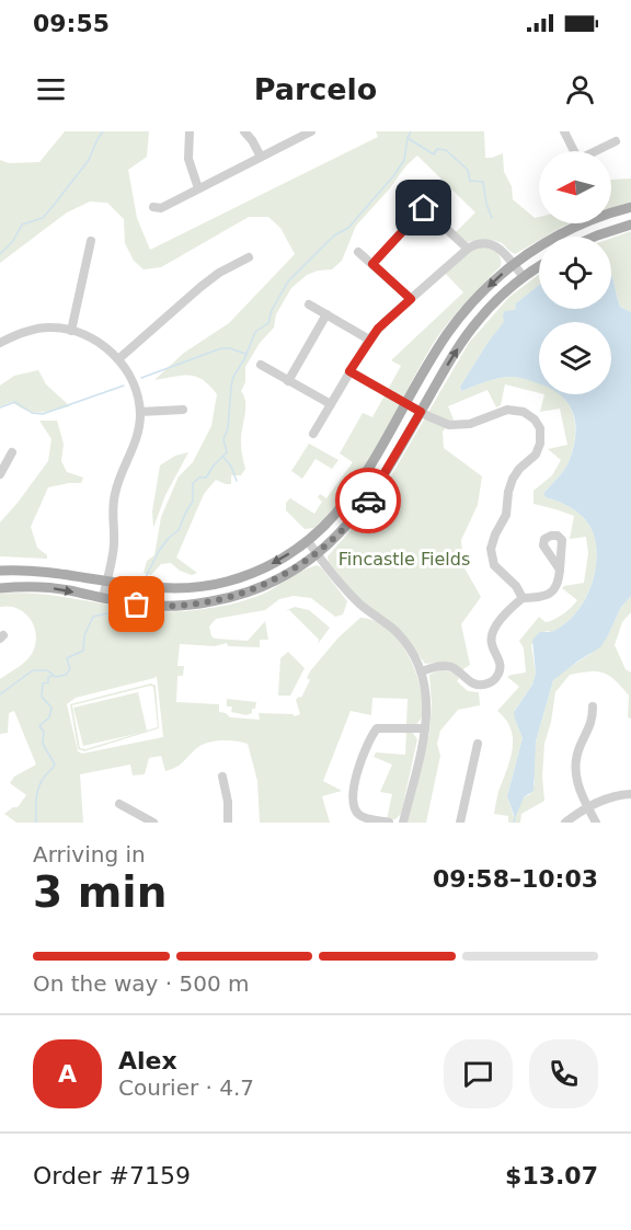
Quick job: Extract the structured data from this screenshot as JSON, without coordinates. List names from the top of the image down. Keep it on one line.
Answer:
{"parks":["Fincastle Fields"],"north":"left","page":{"status":"09:55","header":"Parcelo","heading":["3 min","Arriving in","09:58–10:03"],"panel":["Alex","Courier · 4.7","Order #7159","$13.07"],"bar":"On the way · 500 m","round":"A"}}
